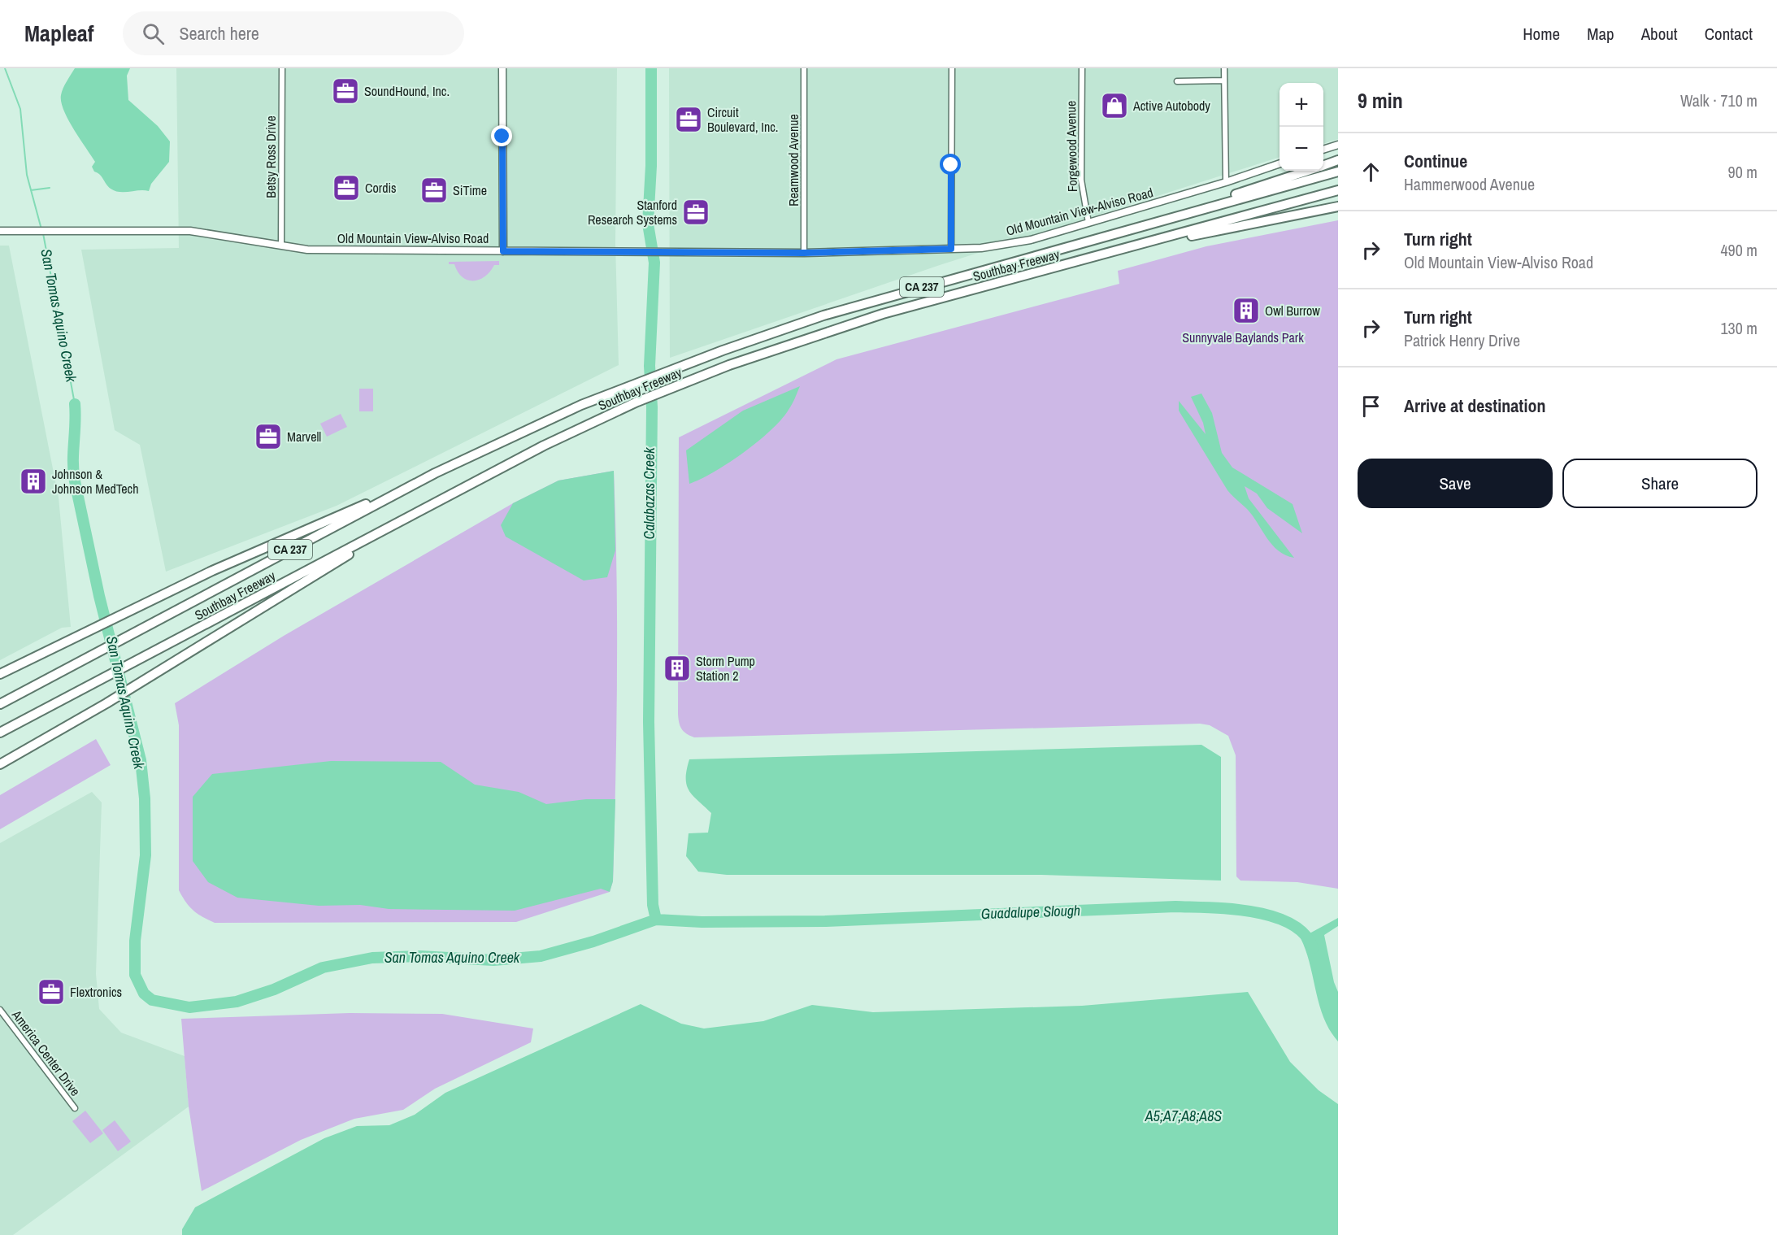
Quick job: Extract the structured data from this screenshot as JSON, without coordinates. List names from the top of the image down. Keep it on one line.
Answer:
{"streets":{"highway":["Southbay Freeway","CA 237"],"street":["Forgewood Avenue","Betsy Ross Drive","Reamwood Avenue","Old Mountain View-Alviso Road","America Center Drive"]},"crossings":[["Forgewood Avenue","Old Mountain View-Alviso Road"],["Betsy Ross Drive","Old Mountain View-Alviso Road"],["Reamwood Avenue","Old Mountain View-Alviso Road"]],"water":["San Tomas Aquino Creek","Calabazas Creek","Guadalupe Slough","A5;A7;A8;A8S"],"parks":["Sunnyvale Baylands Park"],"places":{"office":["SoundHound, Inc.","Circuit Boulevard, Inc.","Cordis","SiTime","Stanford Research Systems","Marvell","Flextronics"],"shop":["Active Autobody"],"building":["Owl Burrow","Johnson & Johnson MedTech","Storm Pump Station 2"]},"page":{"header":"Mapleaf","search":"Search here","nav":["Home","Map","About","Contact"],"heading":["9 min","Walk · 710 m"],"map_buttons":["+","−"],"list":[["Continue","Hammerwood Avenue","90 m"],["Turn right","Old Mountain View-Alviso Road","490 m"],["Turn right","Patrick Henry Drive","130 m"],"Arrive at destination"],"buttons":["Save","Share"]}}
